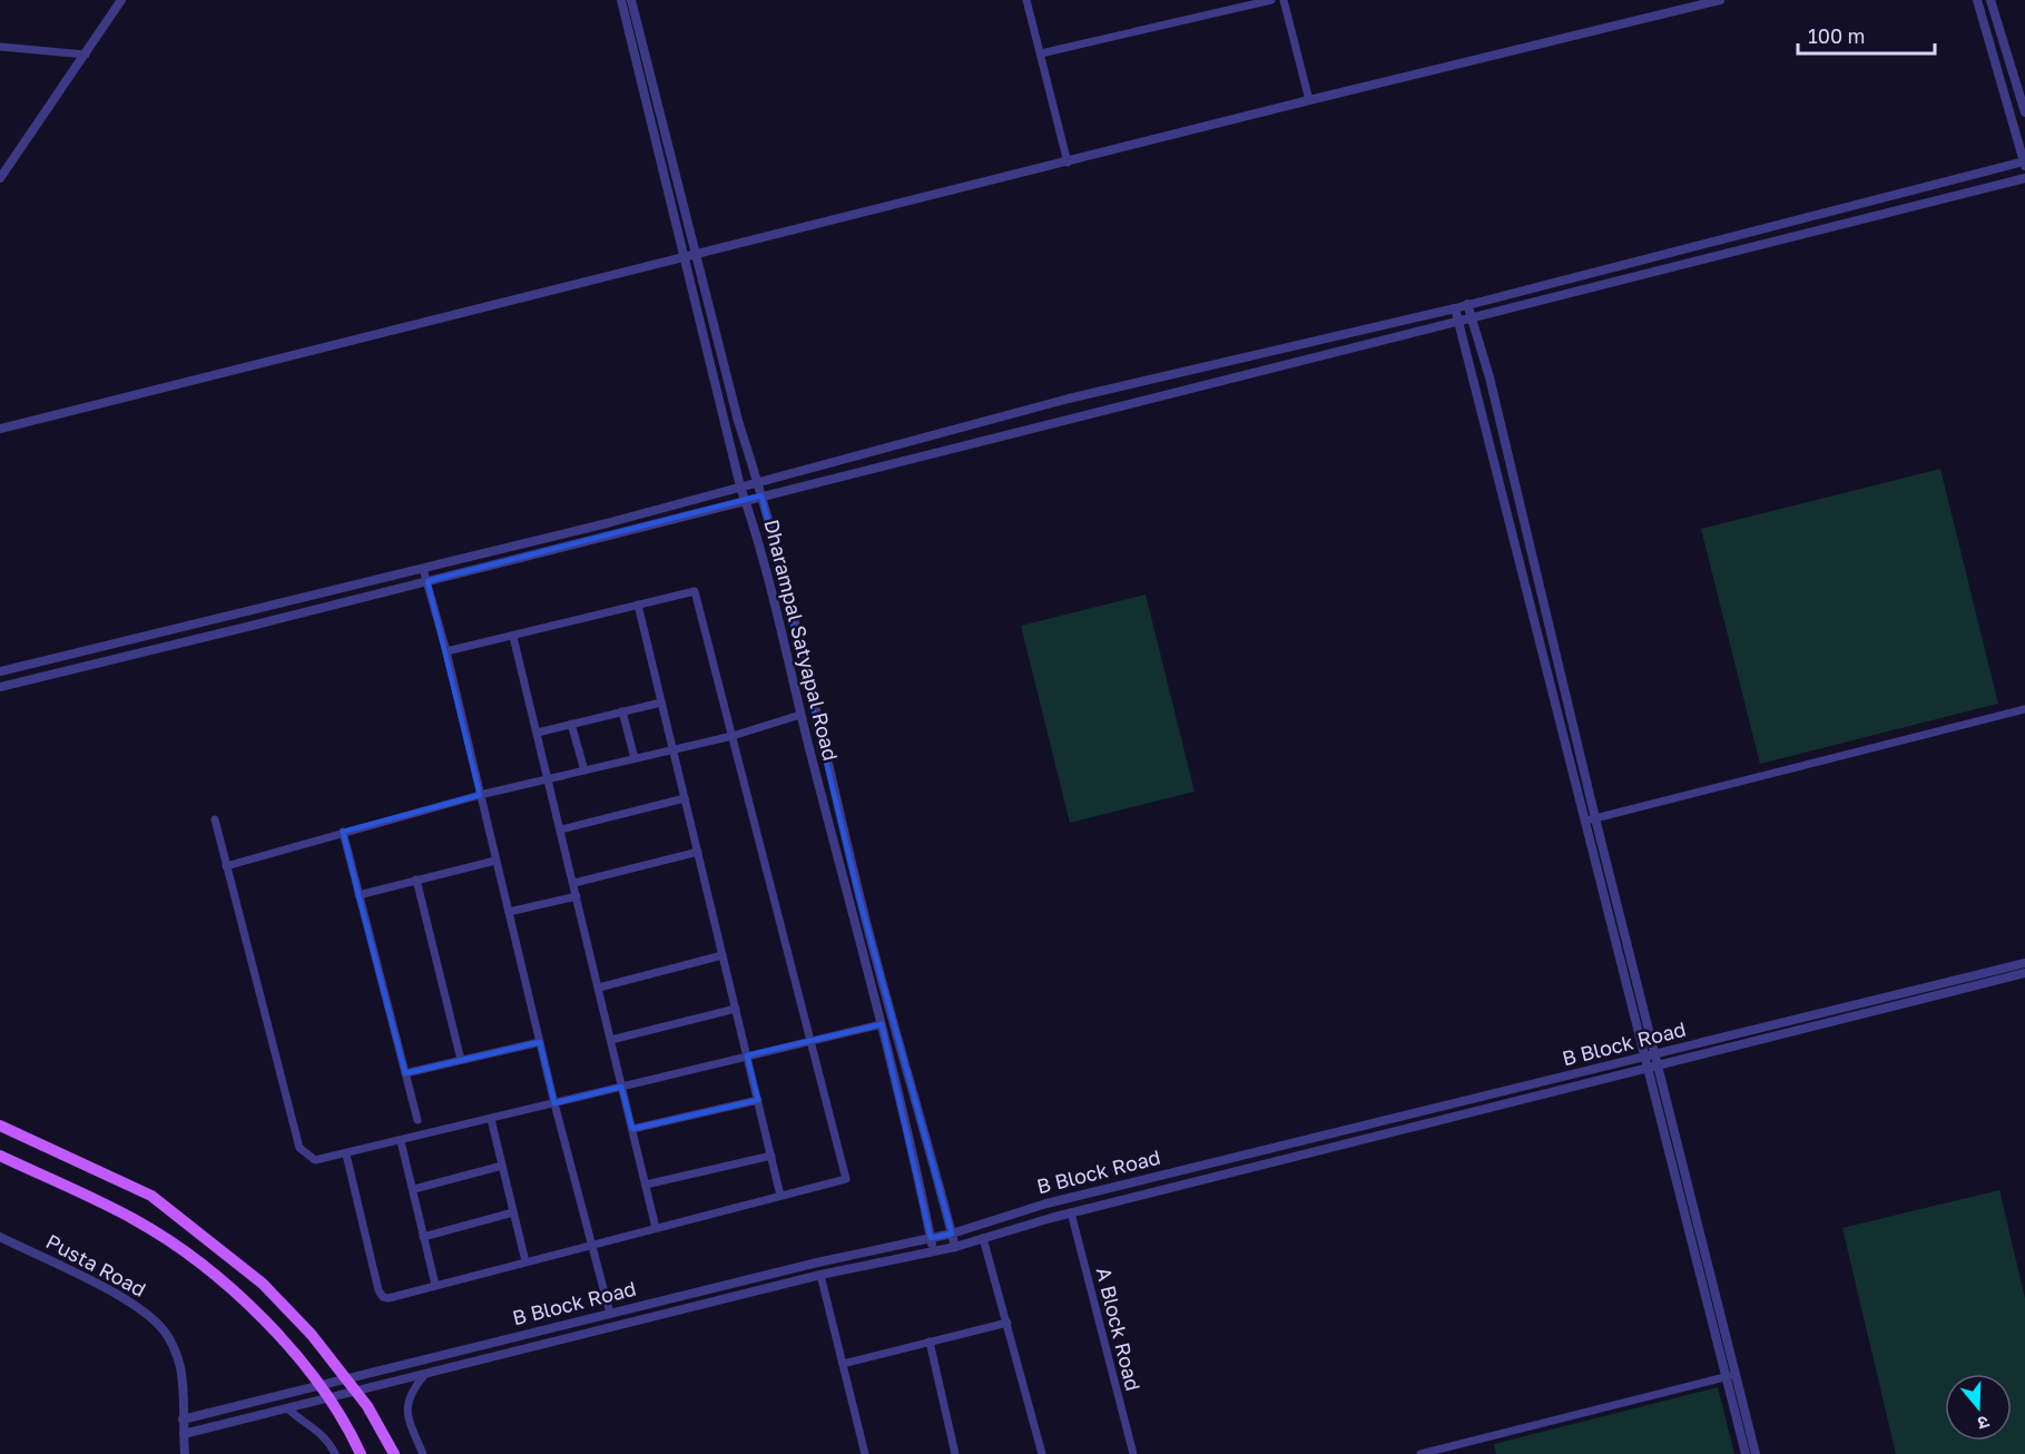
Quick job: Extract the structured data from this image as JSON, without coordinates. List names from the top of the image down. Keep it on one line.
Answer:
{"streets":{"street":["Dharampal Satyapal Road","B Block Road","Pusta Road","A Block Road"]},"crossings":[["Dharampal Satyapal Road","B Block Road"],["B Block Road","Pusta Road"],["B Block Road","A Block Road"]],"scale_bar":"100 m","north":"bottom"}
